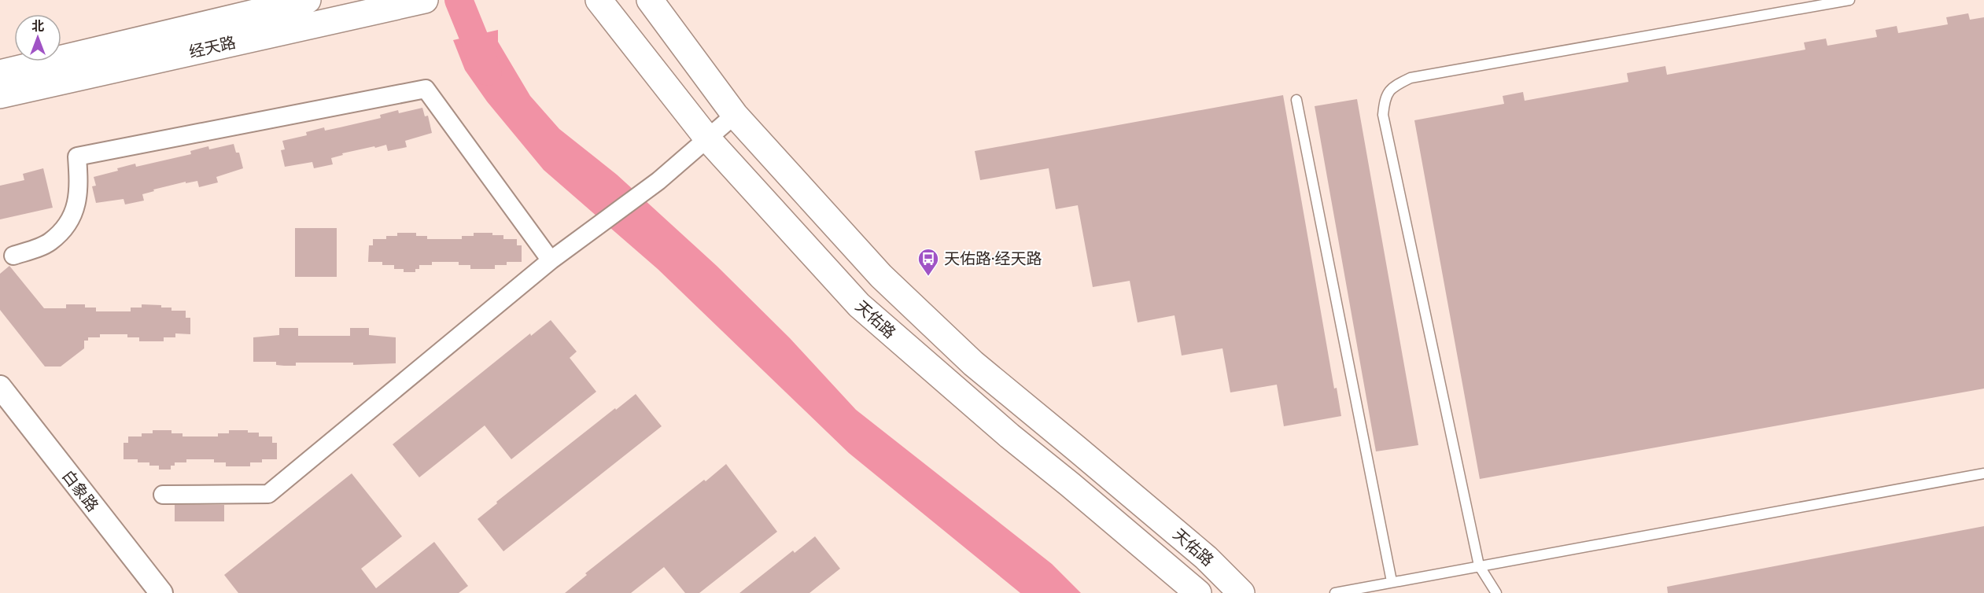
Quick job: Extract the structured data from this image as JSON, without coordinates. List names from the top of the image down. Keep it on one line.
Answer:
{"streets":{"main road":["经天路","天佑路"],"street":["白象路"]},"places":{"bus stop":["天佑路·经天路"]},"north":"top"}
